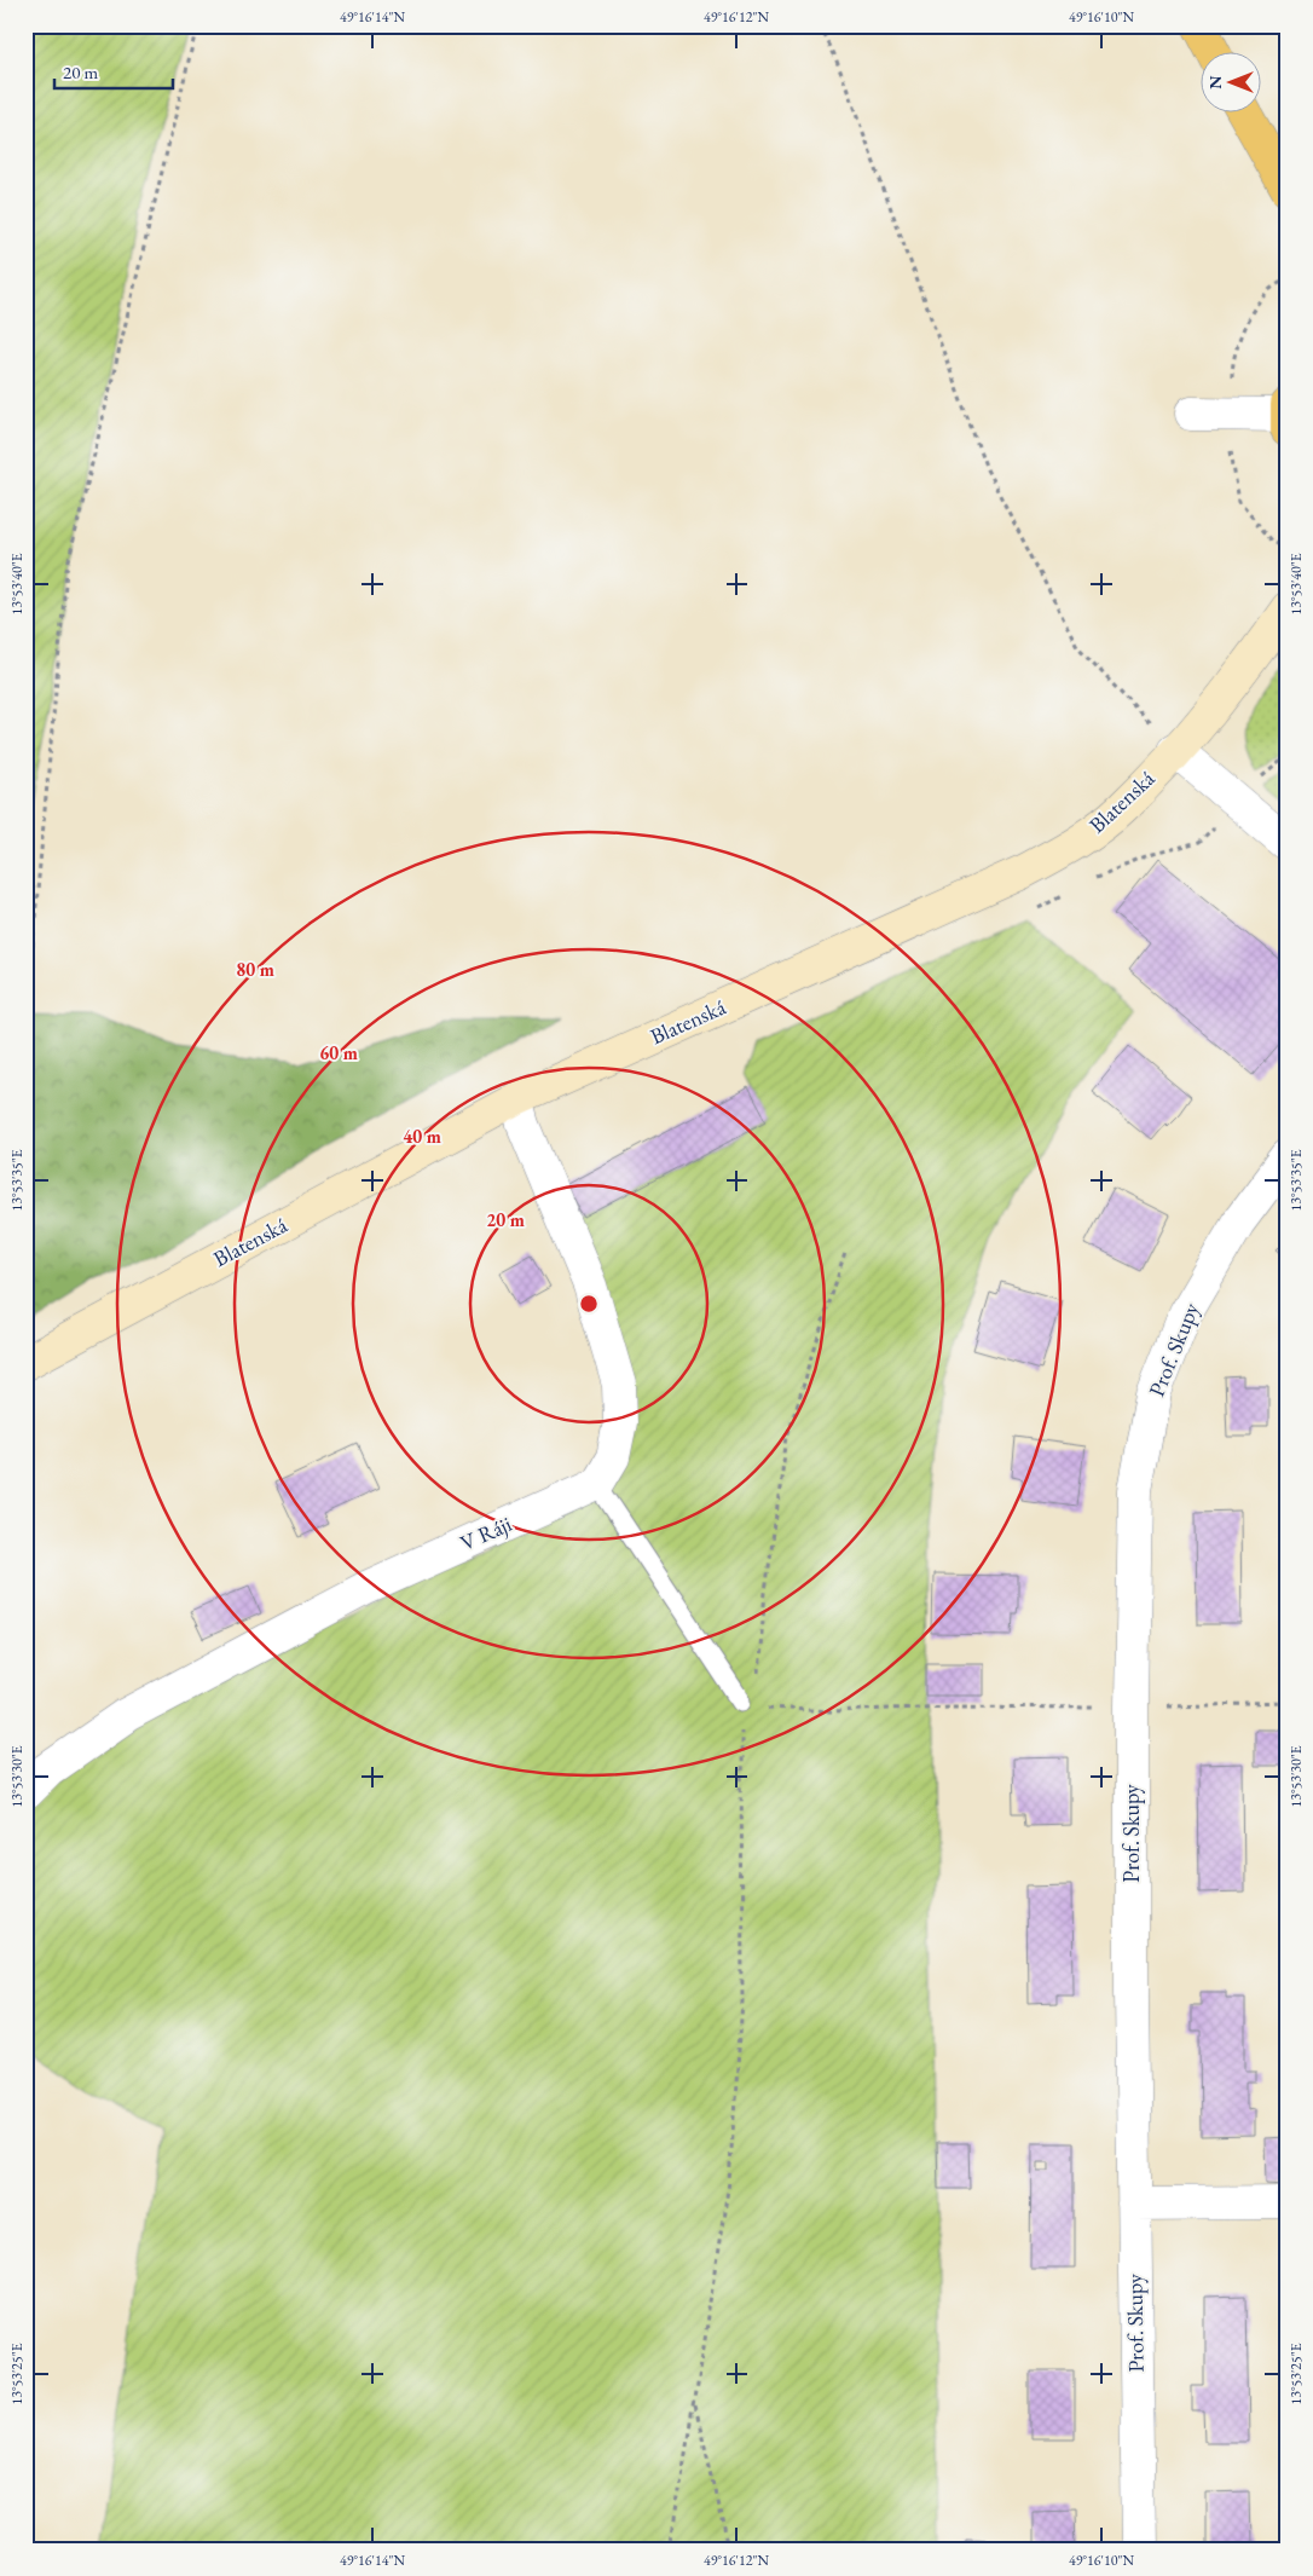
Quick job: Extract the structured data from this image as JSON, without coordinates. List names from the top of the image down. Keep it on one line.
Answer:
{"streets":{"street":["Blatenská","Prof. Skupy","V Ráji"]},"scale_bar":"20 m","north":"left","coordinates":["49°16'14\"N","49°16'12\"N","49°16'10\"N","13°53'40\"E","13°53'35\"E","13°53'30\"E","13°53'25\"E"],"rings":["80 m","60 m","40 m","20 m"]}
